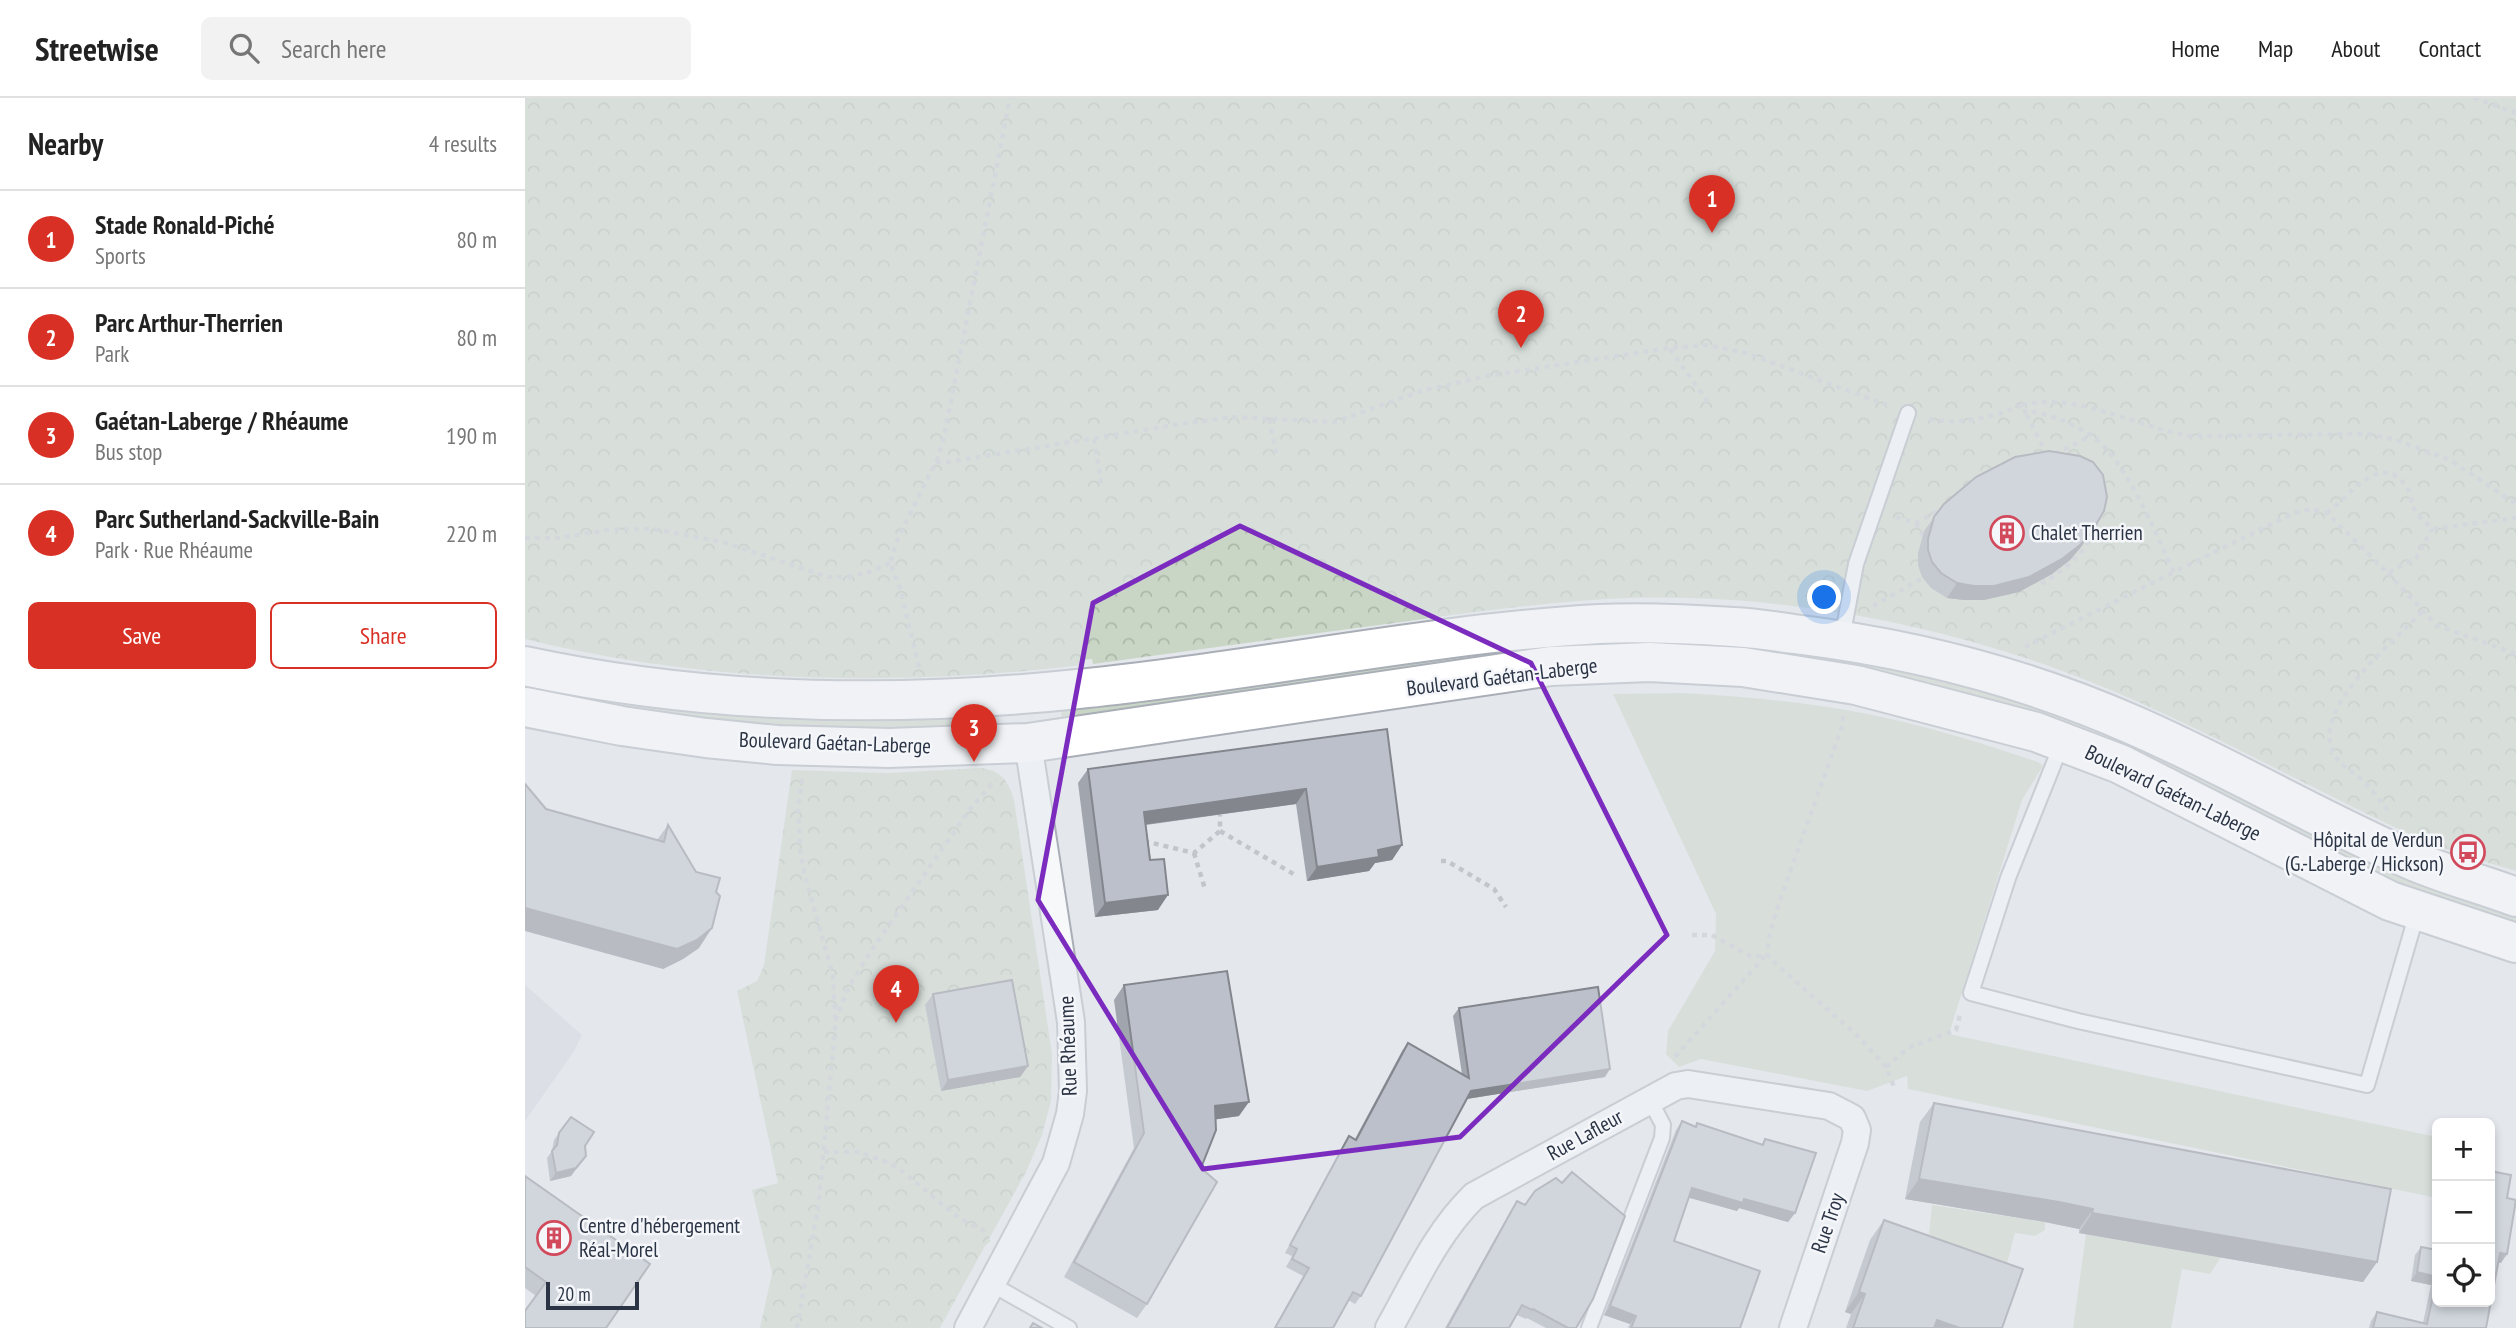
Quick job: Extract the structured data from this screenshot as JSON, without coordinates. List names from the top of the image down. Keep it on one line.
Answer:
{"streets":{"main road":["Boulevard Gaétan-Laberge"],"street":["Rue Rhéaume","Rue Lafleur","Rue Troy"]},"crossings":[["Boulevard Gaétan-Laberge","Rue Rhéaume"],["Rue Lafleur","Rue Troy"]],"places":{"building":["Chalet Therrien","Centre d'hébergement Réal-Morel"],"bus stop":["Hôpital de Verdun (G.-Laberge / Hickson)"]},"scale_bar":"20 m","page":{"header":"Streetwise","search":"Search here","nav":["Home","Map","About","Contact"],"heading":["Nearby","4 results"],"pins":["1","2","3","4"],"list":[{"mark":"1","name":"Stade Ronald-Piché","note":"Sports","value":"80 m"},{"mark":"2","name":"Parc Arthur-Therrien","note":"Park","value":"80 m"},{"mark":"3","name":"Gaétan-Laberge / Rhéaume","note":"Bus stop","value":"190 m"},{"mark":"4","name":"Parc Sutherland-Sackville-Bain","note":"Park · Rue Rhéaume","value":"220 m"}],"buttons":["Save","Share"],"map_buttons":["+","−"],"scale":"20 m"}}
